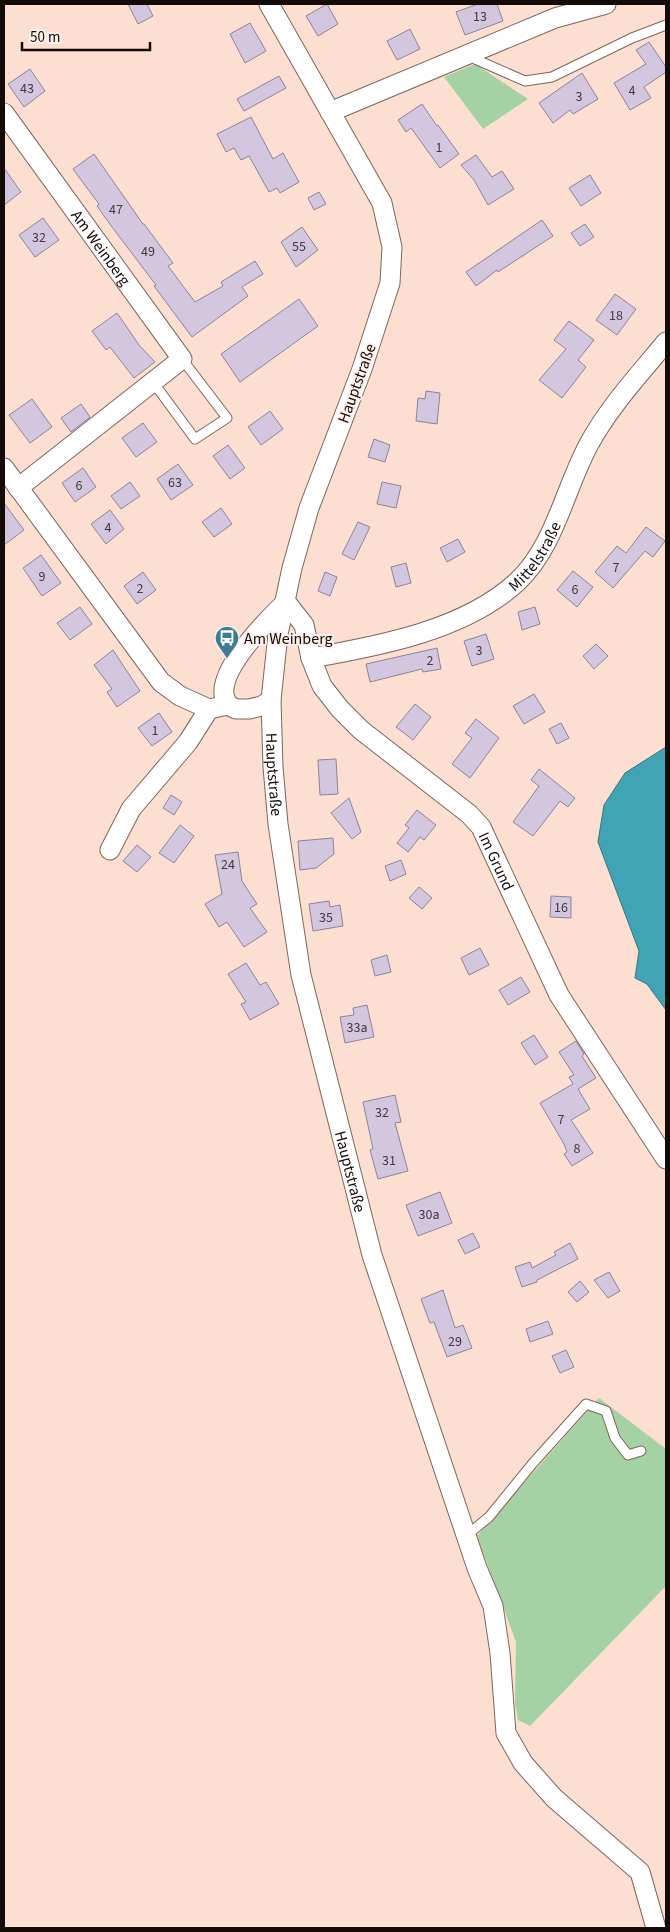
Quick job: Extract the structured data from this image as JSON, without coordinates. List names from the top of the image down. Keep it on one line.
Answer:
{"streets":{"street":["Am Weinberg","Hauptstraße","Mittelstraße","Im Grund"]},"crossings":[["Hauptstraße","Im Grund"],["Mittelstraße","Im Grund"]],"places":{"bus stop":["Am Weinberg"]},"house_numbers":["13","43","4","3","1","47","32","55","49","18","63","6","4","7","9","2","6","3","2","1","24","16","35","33a","32","7","8","31","30a","29"],"scale_bar":"50 m"}
